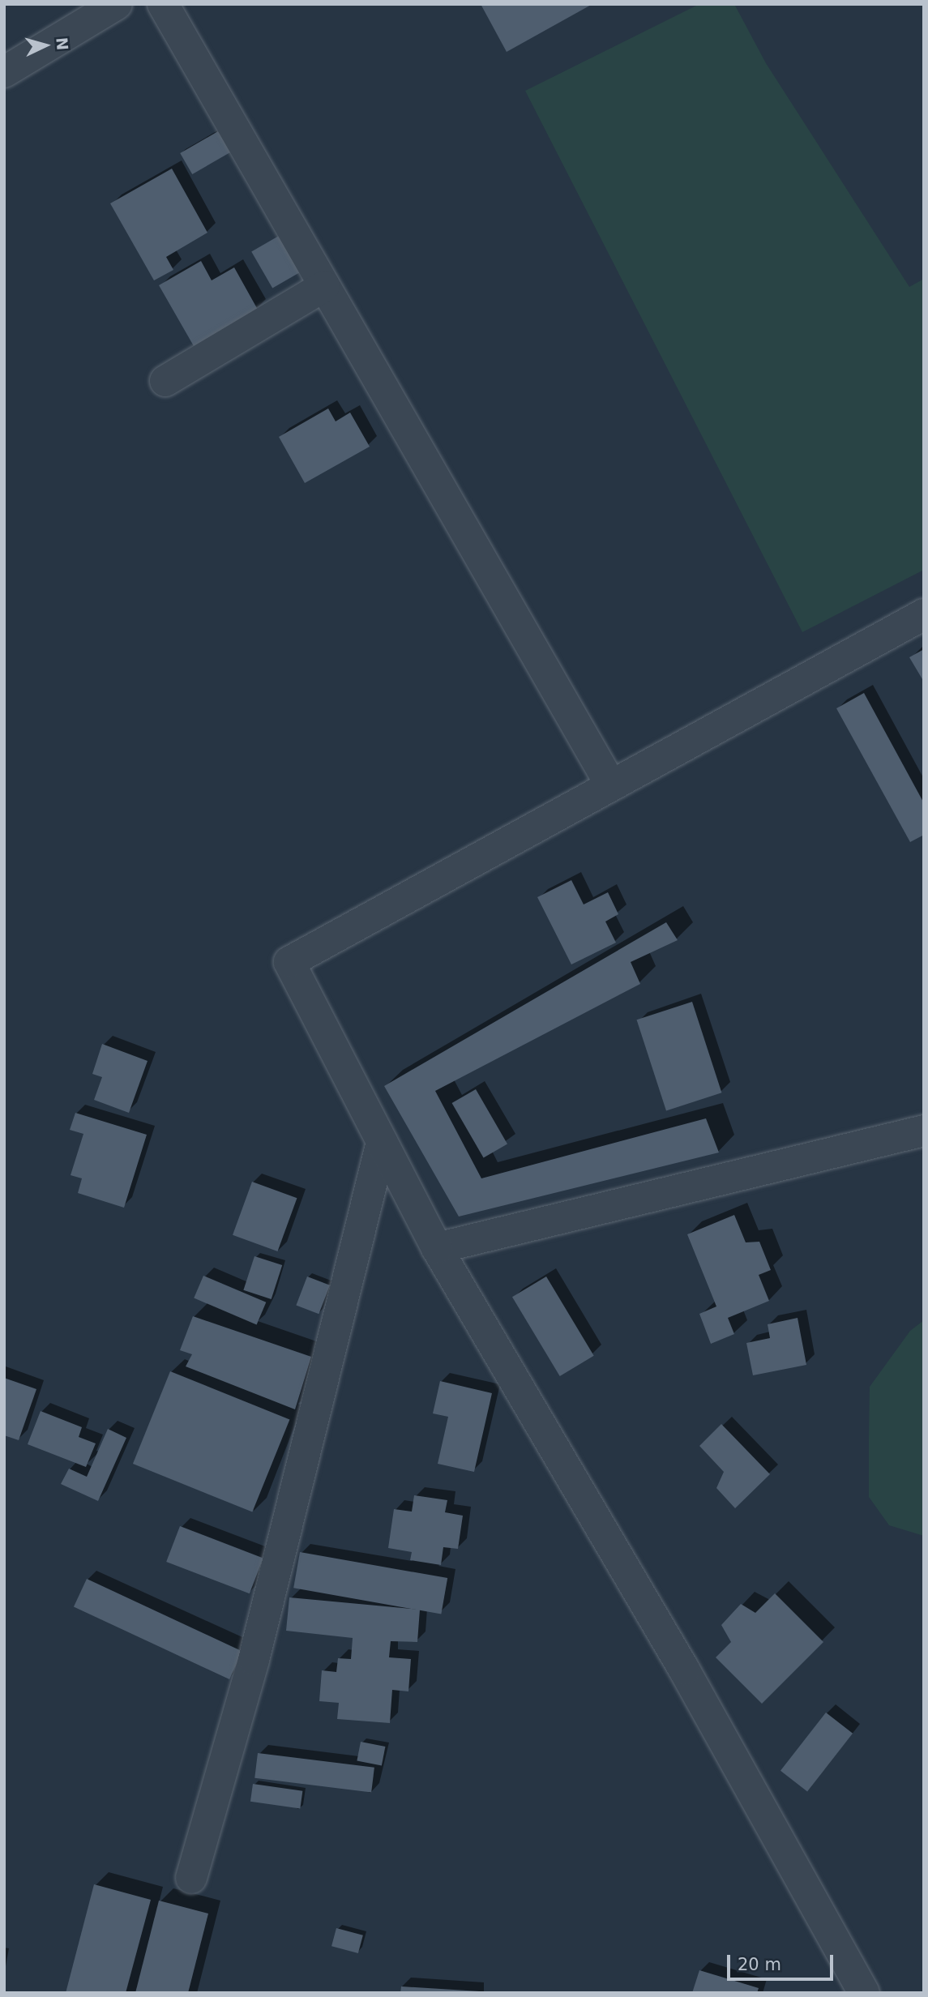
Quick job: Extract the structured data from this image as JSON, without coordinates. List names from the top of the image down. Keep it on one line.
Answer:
{"scale_bar":"20 m","north":"right"}
